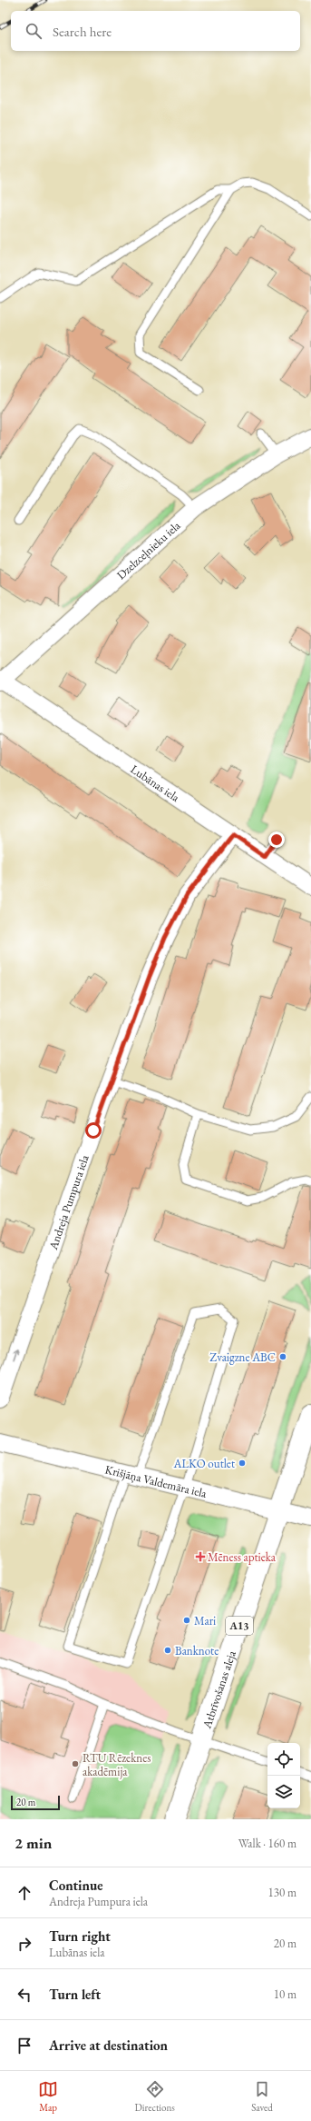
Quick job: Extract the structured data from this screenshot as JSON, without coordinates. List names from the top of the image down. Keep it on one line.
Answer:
{"streets":{"main road":["A13","Atbrīvošanas aleja"],"street":["Dzelzceļnieku iela","Lubānas iela","Andreja Pumpura iela","Krišjāņa Valdemāra iela"]},"crossings":[["Dzelzceļnieku iela","Lubānas iela"],["Lubānas iela","Andreja Pumpura iela"],["Krišjāņa Valdemāra iela","Atbrīvošanas aleja"]],"one_way":["Andreja Pumpura iela"],"places":{"other":["Zvaigzne ABC","ALKO outlet","Mari","Banknote","RTU Rēzeknes akadēmija"],"health":["Mēness aptieka"]},"scale_bar":"20 m","page":{"search":"Search here","scale":"20 m","heading":["2 min","Walk · 160 m"],"list":[["Continue","Andreja Pumpura iela","130 m"],["Turn right","Lubānas iela","20 m"],["Turn left","10 m"],"Arrive at destination"],"nav":["Map","Directions","Saved"]}}
